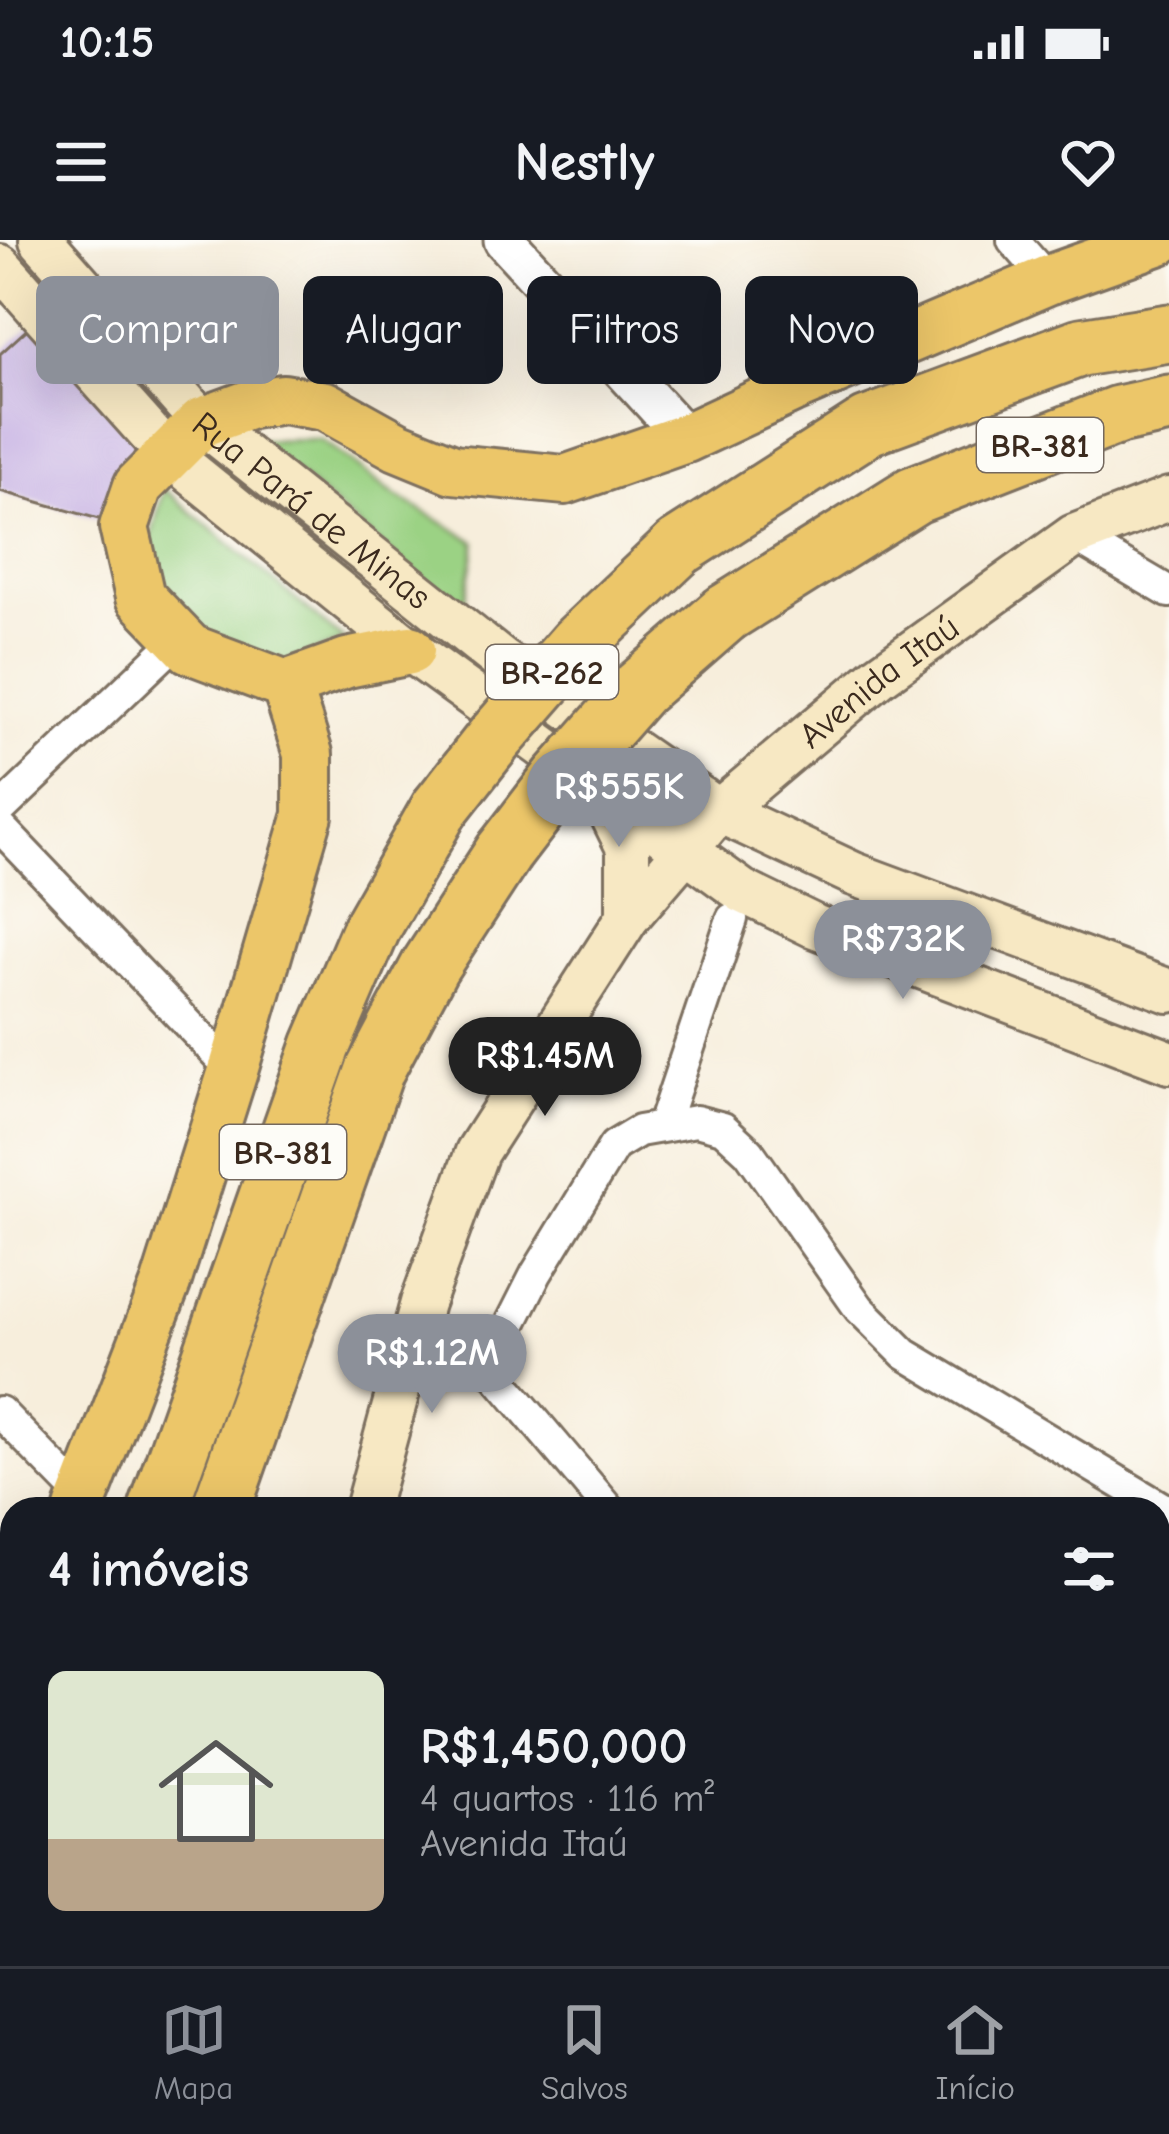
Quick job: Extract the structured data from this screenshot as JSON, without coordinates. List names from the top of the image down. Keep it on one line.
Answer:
{"streets":{"highway":["BR-381","BR-262"],"main road":["Rua Pará de Minas","Avenida Itaú"]},"crossings":[["BR-381","BR-262"],["Rua Pará de Minas","Avenida Itaú"]],"page":{"status":"10:15","header":"Nestly","chip":["Comprar","Alugar","Filtros","Novo"],"price":["R$555K","R$732K","R$1.45M","R$1.12M"],"heading":"4 imóveis","list":[{"name":"R$1,450,000","note":"4 quartos · 116 m² · Avenida Itaú"}],"tabs":["Mapa","Salvos","Início"]}}
